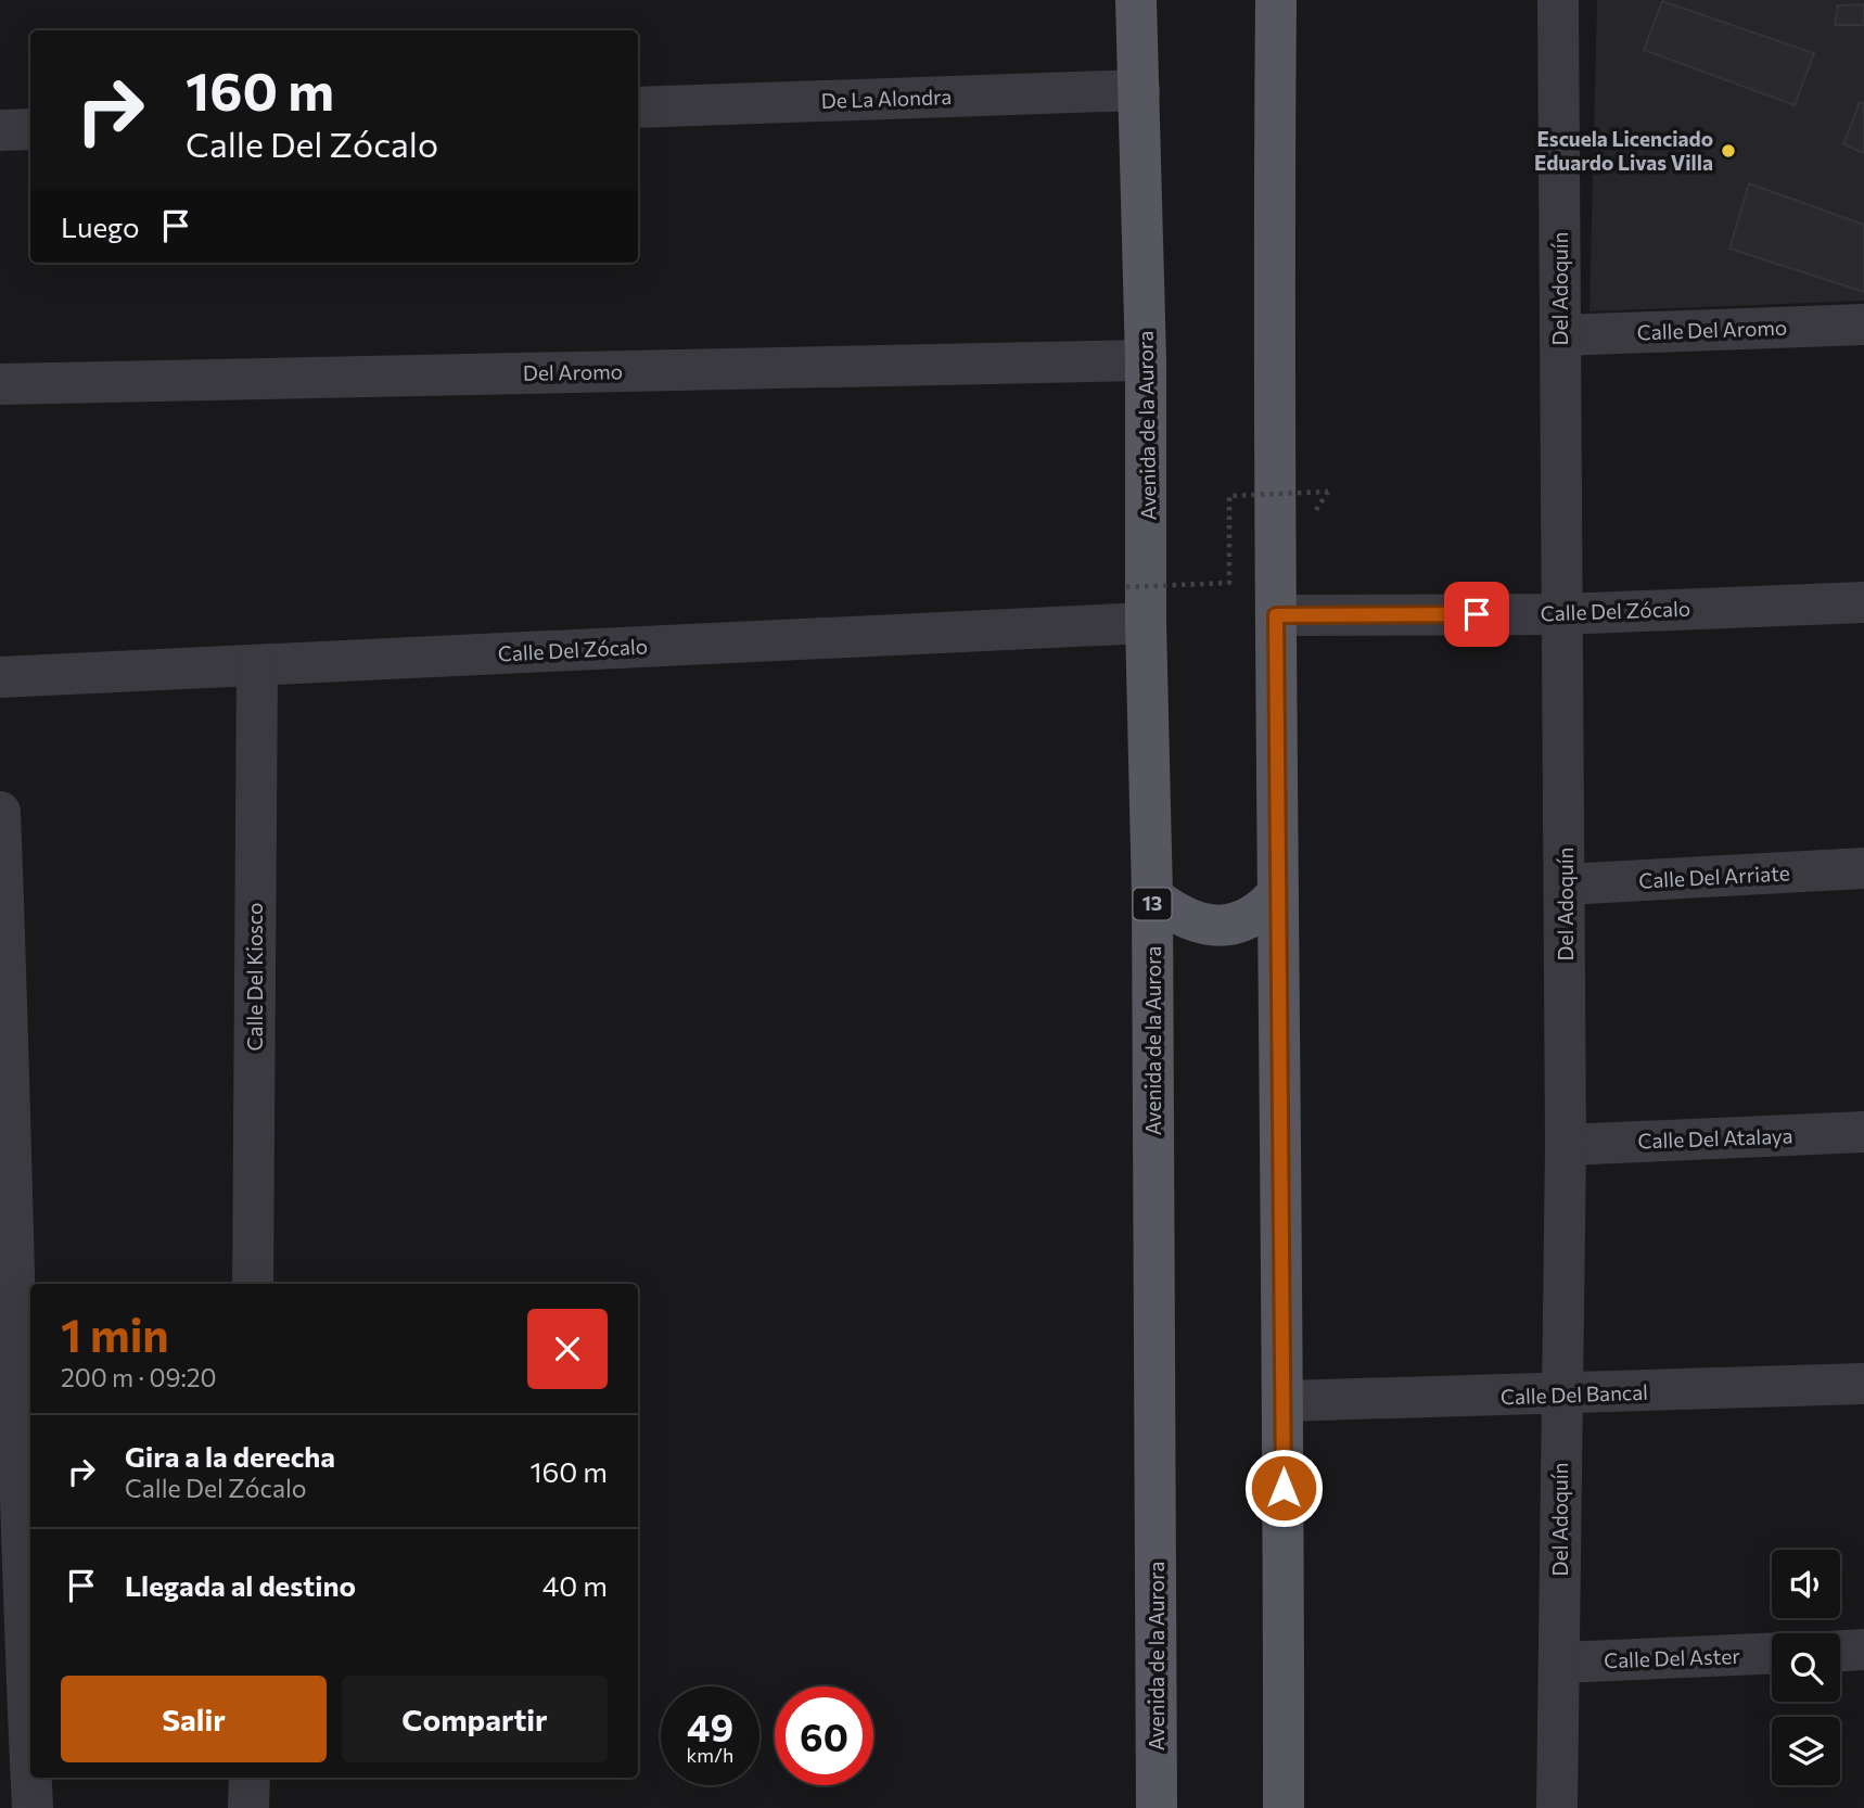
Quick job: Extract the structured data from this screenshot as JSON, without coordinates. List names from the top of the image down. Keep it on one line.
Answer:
{"streets":{"main road":["Avenida de la Aurora","13"],"street":["De La Alondra","Del Adoquín","Calle Del Aromo","Del Aromo","Calle Del Zócalo","Calle Del Arriate","Calle Del Kiosco","Calle Del Atalaya","Calle Del Bancal","Calle Del Aster"]},"crossings":[["De La Alondra","Avenida de la Aurora"],["Del Adoquín","Calle Del Aromo"],["Del Adoquín","Calle Del Zócalo"],["Del Adoquín","Calle Del Arriate"],["Del Adoquín","Calle Del Atalaya"],["Del Adoquín","Calle Del Bancal"],["Del Adoquín","Calle Del Aster"],["Del Aromo","Avenida de la Aurora"],["Avenida de la Aurora","Calle Del Zócalo"],["Calle Del Zócalo","Calle Del Kiosco"]],"places":["Escuela Licenciado Eduardo Livas Villa"],"page":{"turn":["160 m","Calle Del Zócalo"],"then":"Luego","heading":["1 min","200 m · 09:20"],"list":[{"name":"Gira a la derecha","note":"Calle Del Zócalo","value":"160 m"},{"name":"Llegada al destino","value":"40 m"}],"buttons":["Salir","Compartir"],"speed":"49 km/h","limit":"60"}}
